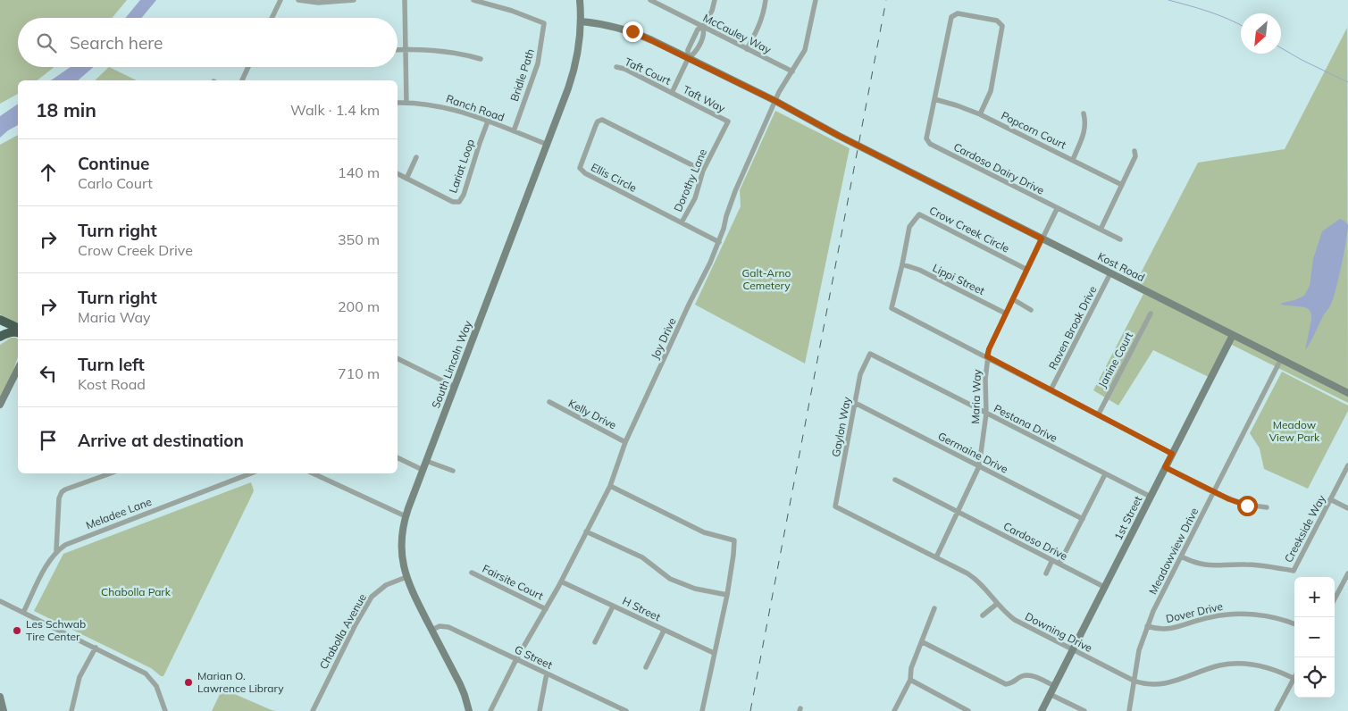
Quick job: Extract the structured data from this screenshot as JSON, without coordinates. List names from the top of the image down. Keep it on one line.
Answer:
{"streets":{"street":["McCauley Way","Taft Court","Bridle Path","Taft Way","Ranch Road","Popcorn Court","Lariat Loop","Cardoso Dairy Drive","Ellis Circle","Dorothy Lane","Crow Creek Circle","Kost Road","Lippi Street","Raven Brook Drive","Joy Drive","Janine Court","South Lincoln Way","Maria Way","Kelly Drive","Pestana Drive","Gaylon Way","Germaine Drive","Meladee Lane","1st Street","Creekside Way","Cardoso Drive","Meadowview Drive","Fairsite Court","H Street","Dover Drive","Chabolla Avenue","Downing Drive","G Street"]},"crossings":[["McCauley Way","Joy Drive"],["Taft Court","Taft Way"],["Bridle Path","Ranch Road"],["Taft Way","Dorothy Lane"],["Ranch Road","Lariat Loop"],["Ranch Road","South Lincoln Way"],["Popcorn Court","Cardoso Dairy Drive"],["Cardoso Dairy Drive","Maria Way"],["Ellis Circle","Dorothy Lane"],["Ellis Circle","Joy Drive"],["Crow Creek Circle","Lippi Street"],["Crow Creek Circle","Maria Way"],["Kost Road","Raven Brook Drive"],["Kost Road","Joy Drive"],["Kost Road","South Lincoln Way"],["Kost Road","Maria Way"],["Kost Road","1st Street"],["Kost Road","Meadowview Drive"],["Lippi Street","Maria Way"],["Joy Drive","Kelly Drive"],["Joy Drive","Fairsite Court"],["Joy Drive","H Street"],["Joy Drive","G Street"],["South Lincoln Way","Chabolla Avenue"],["South Lincoln Way","G Street"],["Maria Way","Pestana Drive"],["Maria Way","Germaine Drive"],["Maria Way","Cardoso Drive"],["Maria Way","Downing Drive"],["Pestana Drive","Gaylon Way"],["Pestana Drive","1st Street"],["Gaylon Way","Germaine Drive"],["Gaylon Way","Downing Drive"],["1st Street","Cardoso Drive"],["1st Street","Downing Drive"],["Creekside Way","Meadowview Drive"],["Meadowview Drive","Dover Drive"],["Meadowview Drive","Downing Drive"]],"parks":["Galt-Arno Cemetery","Meadow View Park","Chabolla Park"],"places":["Les Schwab Tire Center","Marian O. Lawrence Library"],"north":"bottom left","page":{"search":"Search here","heading":["18 min","Walk · 1.4 km"],"list":[["Continue","Carlo Court","140 m"],["Turn right","Crow Creek Drive","350 m"],["Turn right","Maria Way","200 m"],["Turn left","Kost Road","710 m"],"Arrive at destination"],"map_buttons":["+","−"]}}
